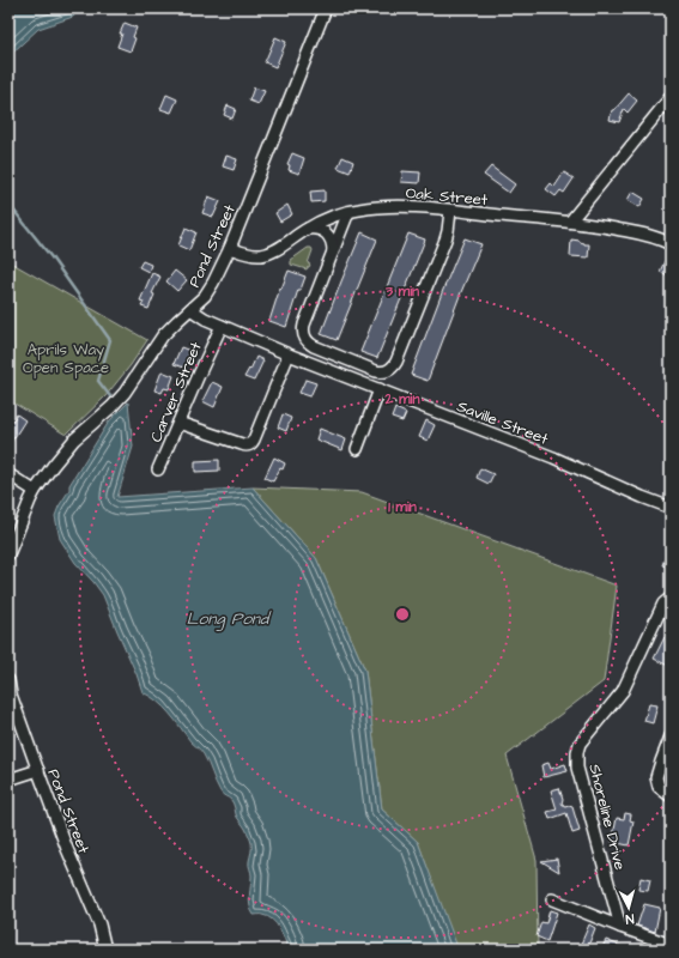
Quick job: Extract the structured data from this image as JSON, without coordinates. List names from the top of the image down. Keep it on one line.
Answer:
{"streets":{"street":["Oak Street","Pond Street","Carver Street","Saville Street","Shoreline Drive"]},"crossings":[["Oak Street","Pond Street"],["Pond Street","Saville Street"],["Carver Street","Saville Street"]],"water":["Long Pond"],"parks":["Aprils Way Open Space"],"north":"bottom","rings":["3 min","2 min","1 min"]}
